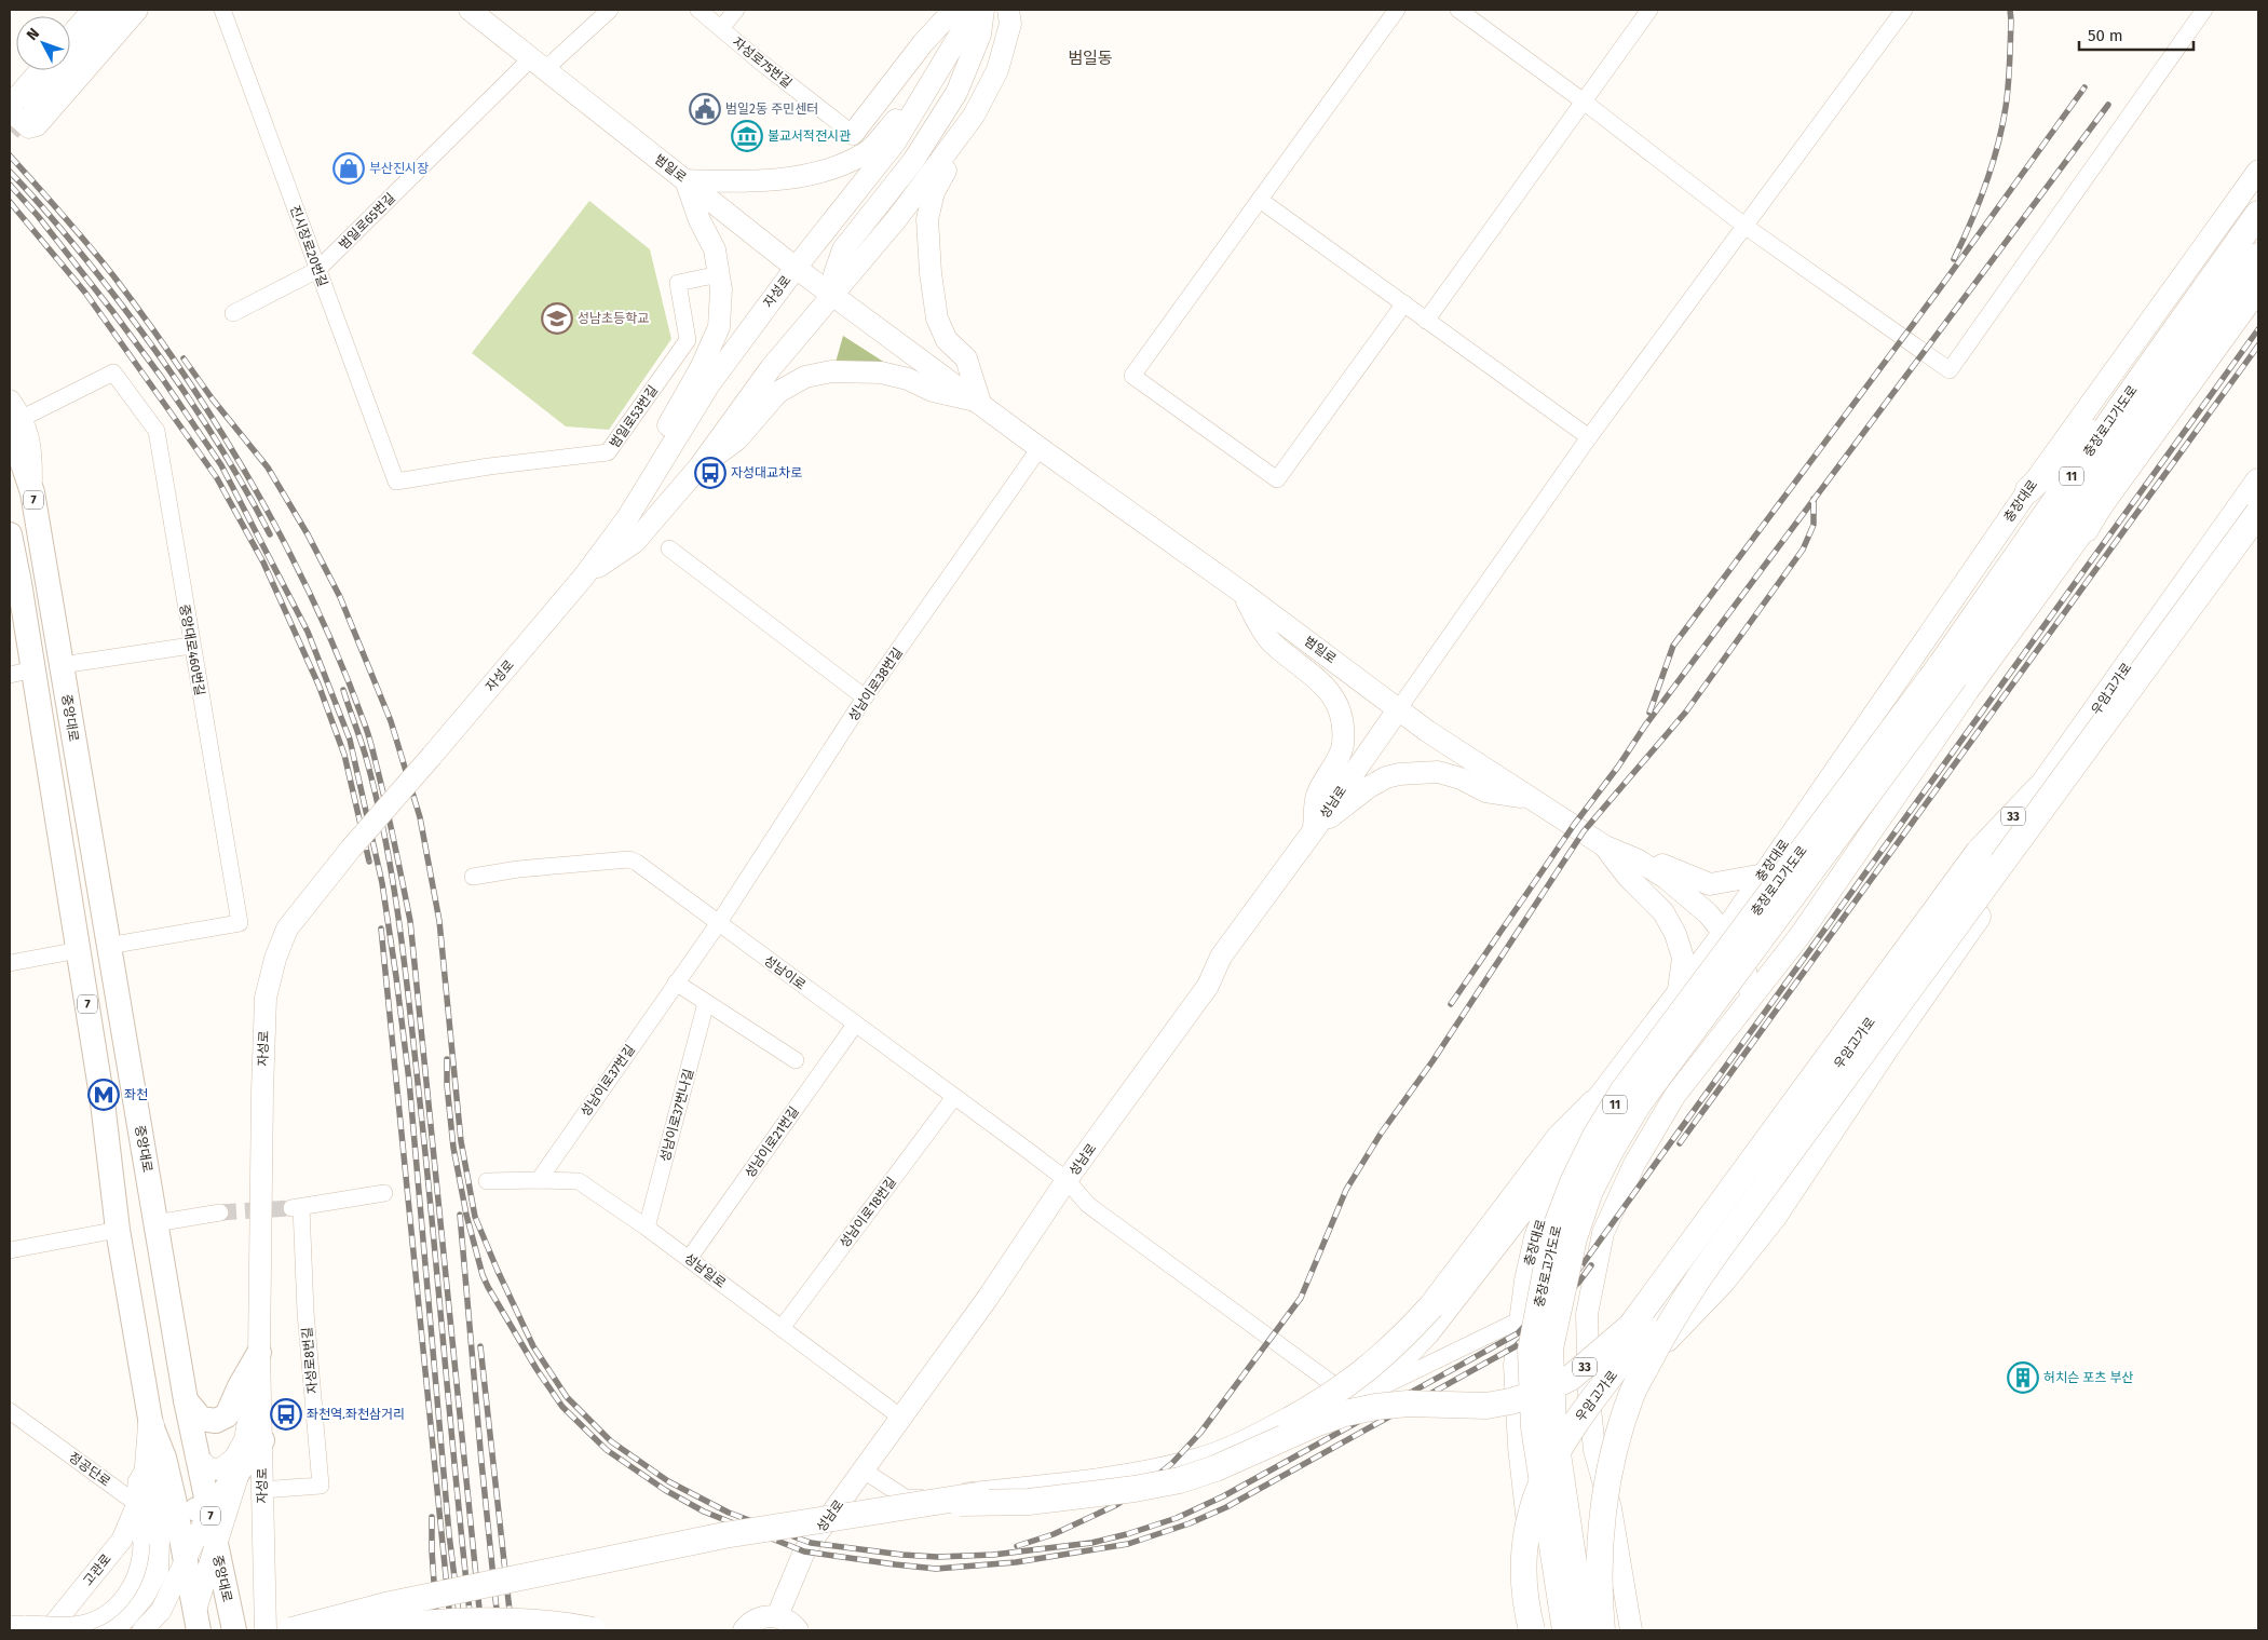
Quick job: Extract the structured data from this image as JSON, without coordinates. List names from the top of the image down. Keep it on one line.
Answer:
{"streets":{"highway":["충장로고가도로","11","우암고가로","33"],"main road":["범일로","자성로","7","충장대로","중앙대로","성남로"],"street":["자성로75번길","범일로65번길","진시장로20번길","범일로53번길","중앙대로460번길","성남이로38번길","성남이로","성남이로37번길","성남이로37번나길","성남이로21번길","성남이로18번길","성남일로","자성로8번길","정공단로","고관로"]},"crossings":[["범일로","범일로65번길"],["범일로","자성로"],["범일로","성남이로38번길"],["범일로","성남로"],["범일로65번길","진시장로20번길"],["진시장로20번길","범일로53번길"],["자성로","자성로8번길"],["중앙대로460번길","중앙대로"],["성남이로38번길","성남이로"],["성남이로38번길","성남이로37번길"],["우암고가로","33"],["성남로","성남이로"],["성남로","성남일로"],["성남이로","성남이로37번길"],["성남이로","성남이로21번길"],["성남이로","성남이로18번길"],["성남이로37번길","성남일로"],["성남이로37번나길","성남일로"],["성남이로21번길","성남일로"],["성남이로18번길","성남일로"],["정공단로","고관로"]],"districts":["범일동"],"places":{"public building":["범일2동 주민센터"],"museum":["불교서적전시관"],"shop":["부산진시장"],"school or university":["성남초등학교"],"bus stop":["자성대교차로","좌천역.좌천삼거리"],"metro station":["좌천"],"building":["허치슨 포츠 부산"]},"scale_bar":"50 m","north":"top left"}
